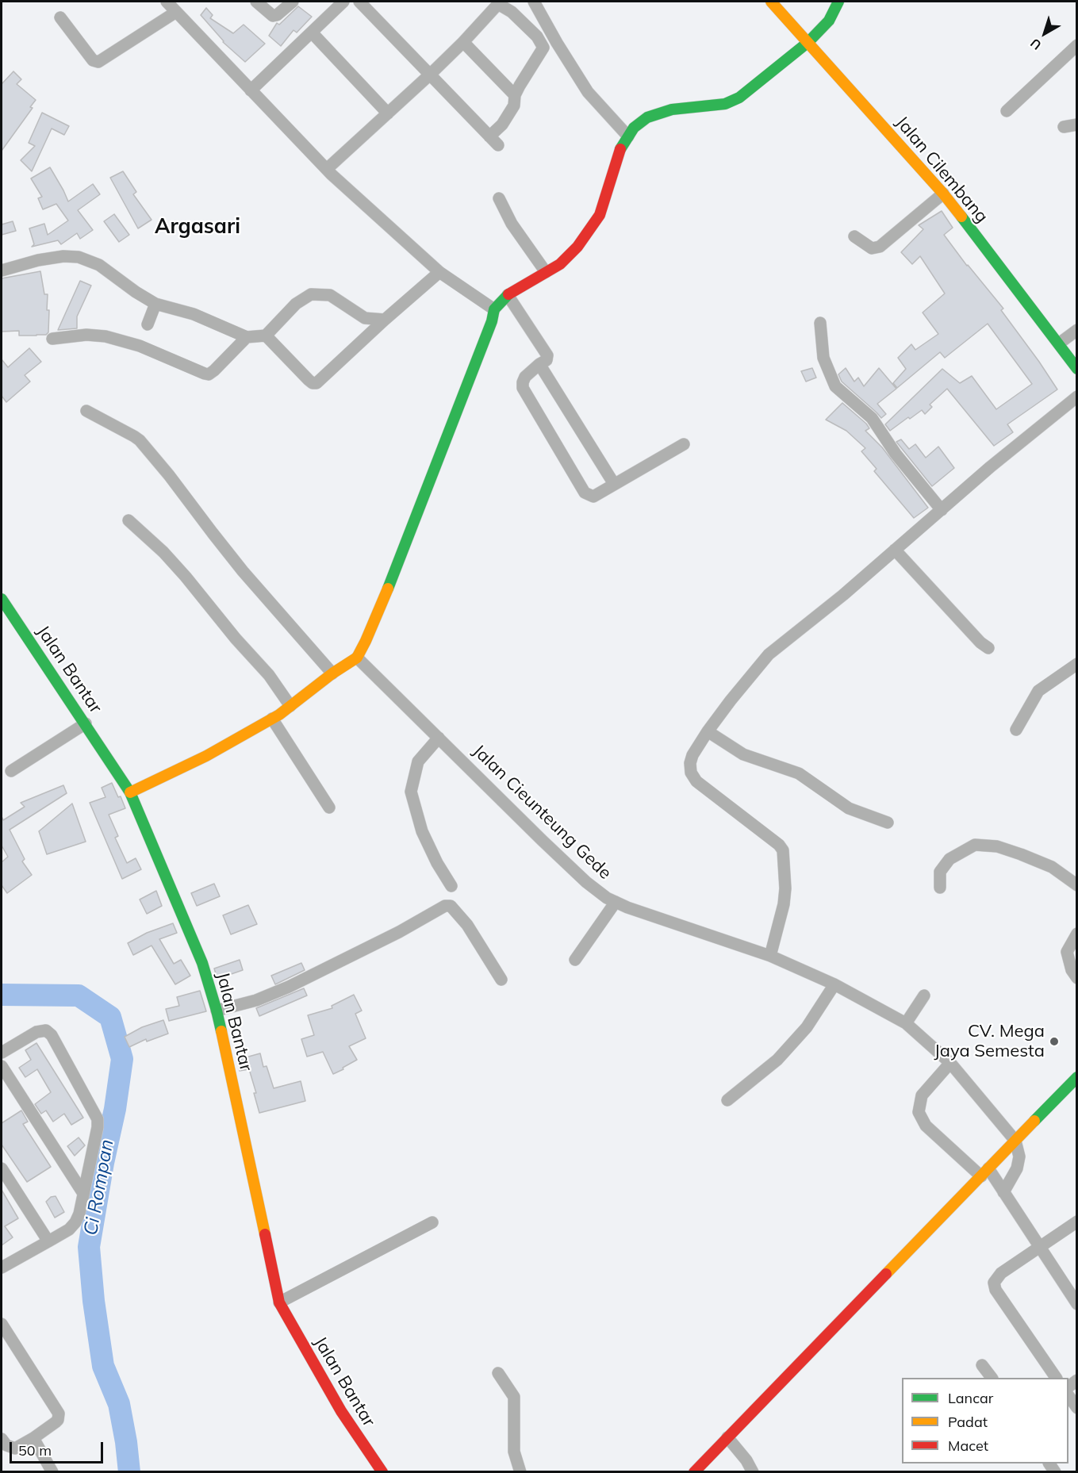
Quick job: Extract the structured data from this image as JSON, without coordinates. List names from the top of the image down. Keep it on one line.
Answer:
{"streets":{"street":["Jalan Cilembang","Jalan Bantar","Jalan Cieunteung Gede"]},"districts":["Argasari"],"water":["Ci Rompan"],"places":["CV. Mega Jaya Semesta"],"legend":["Lancar","Padat","Macet"],"scale_bar":"50 m","north":"bottom left"}
